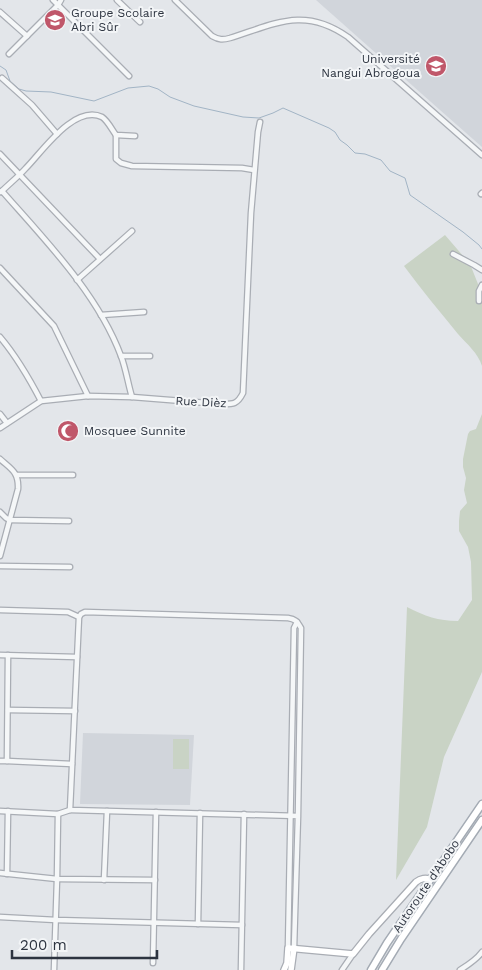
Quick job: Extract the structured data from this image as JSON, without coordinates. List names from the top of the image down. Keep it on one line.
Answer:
{"streets":{"main road":["Autoroute d'Abobo"],"street":["Rue Dièz"]},"places":{"school or university":["Groupe Scolaire Abri Sûr","Université Nangui Abrogoua"],"mosque":["Mosquee Sunnite"]},"scale_bar":"200 m"}
